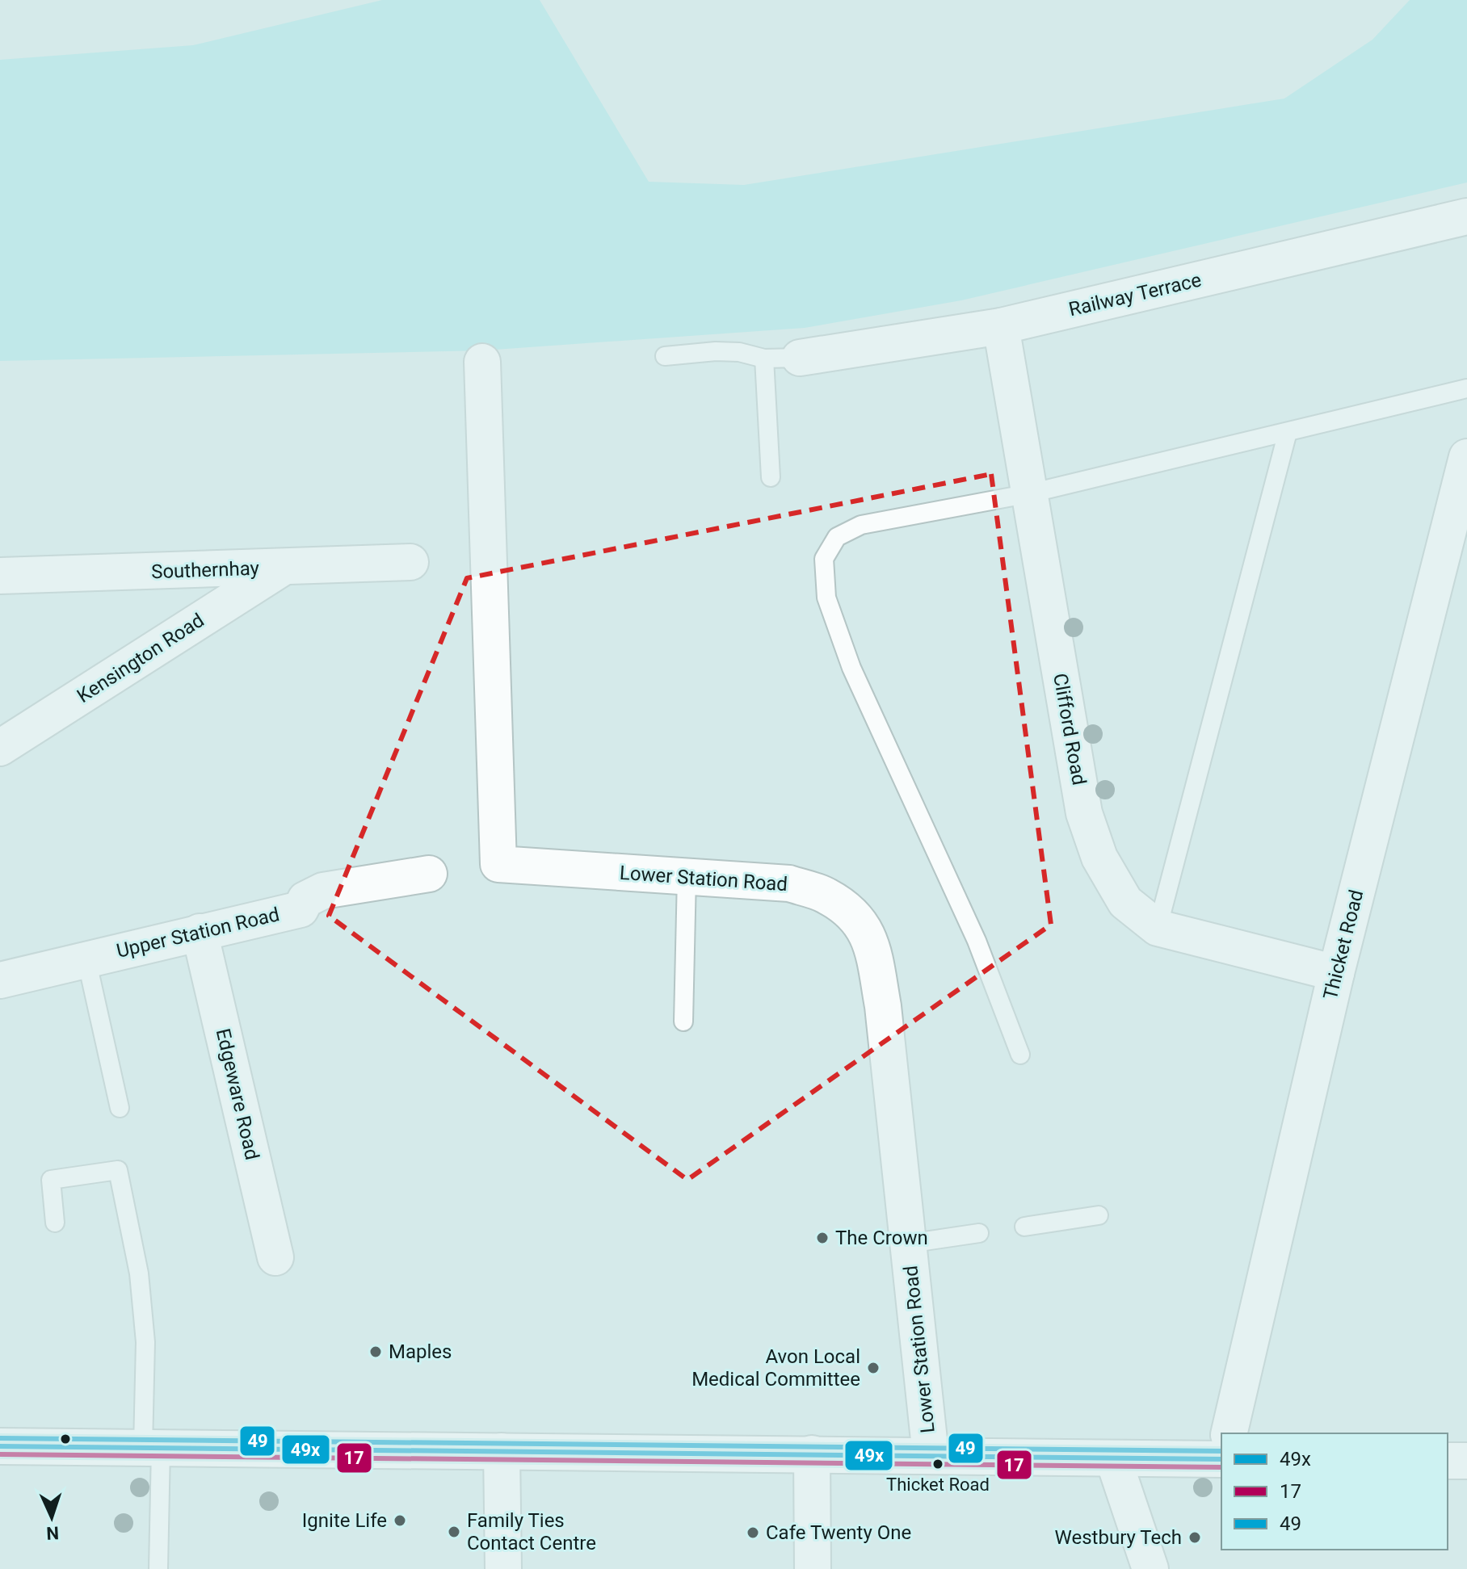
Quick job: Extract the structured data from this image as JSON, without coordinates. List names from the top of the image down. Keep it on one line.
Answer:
{"streets":{"street":["Railway Terrace","Southernhay","Kensington Road","Clifford Road","Lower Station Road","Upper Station Road","Thicket Road","Edgeware Road"]},"crossings":[["Railway Terrace","Clifford Road"],["Southernhay","Kensington Road"],["Clifford Road","Thicket Road"],["Upper Station Road","Edgeware Road"]],"places":["The Crown","Maples","Avon Local Medical Committee","Thicket Road","Ignite Life","Family Ties Contact Centre","Cafe Twenty One","Westbury Tech"],"lines":["transit line 49","transit line 49x","transit line 17"],"legend":["49x","17","49"],"north":"bottom"}
